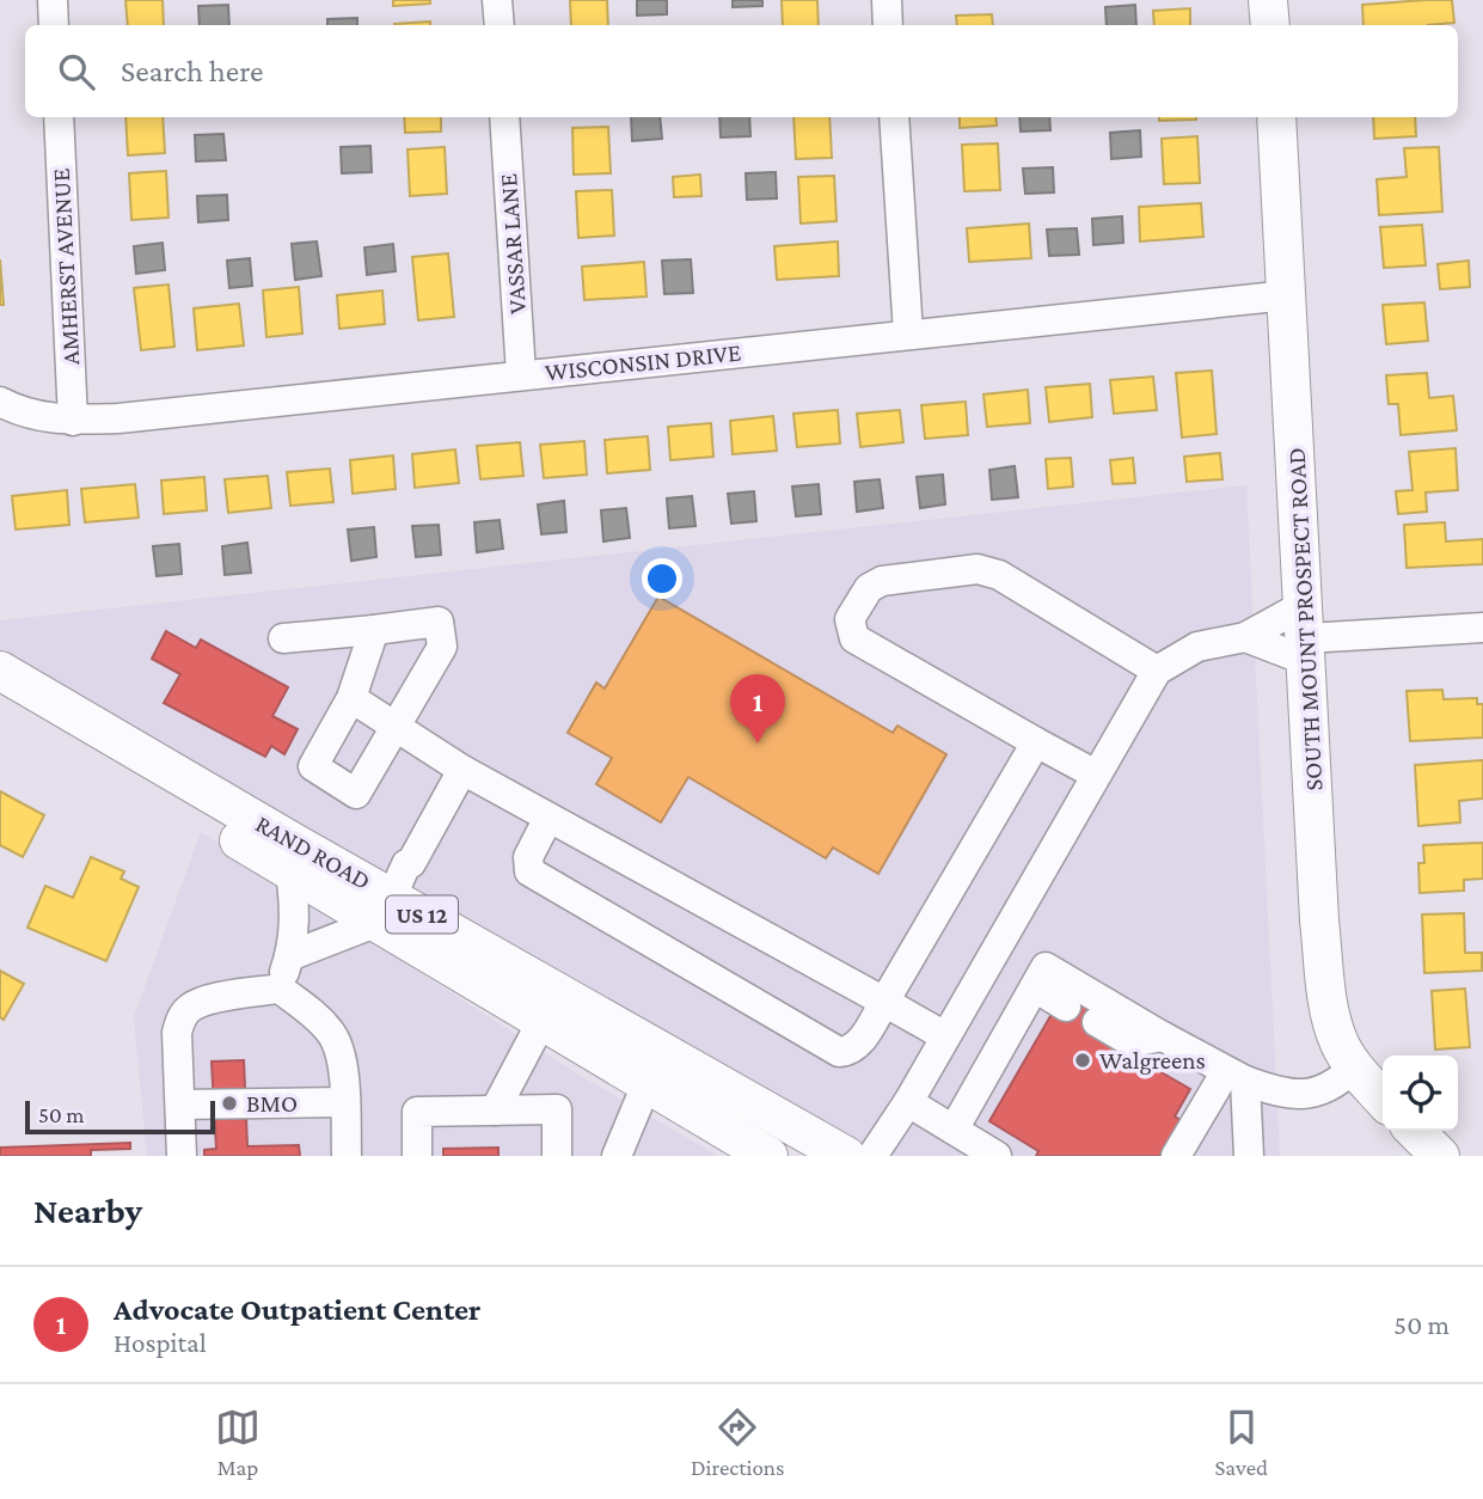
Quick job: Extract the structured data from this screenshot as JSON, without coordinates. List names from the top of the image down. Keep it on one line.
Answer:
{"streets":{"main road":["SOUTH MOUNT PROSPECT ROAD","RAND ROAD","US 12"],"street":["VASSAR LANE","AMHERST AVENUE","WISCONSIN DRIVE"]},"crossings":[["VASSAR LANE","WISCONSIN DRIVE"],["AMHERST AVENUE","WISCONSIN DRIVE"],["WISCONSIN DRIVE","SOUTH MOUNT PROSPECT ROAD"]],"places":["Walgreens","BMO"],"scale_bar":"50 m","page":{"search":"Search here","pins":"1","scale":"50 m","heading":"Nearby","list":[{"mark":"1","name":"Advocate Outpatient Center","note":"Hospital","value":"50 m"}],"nav":["Map","Directions","Saved"]}}
